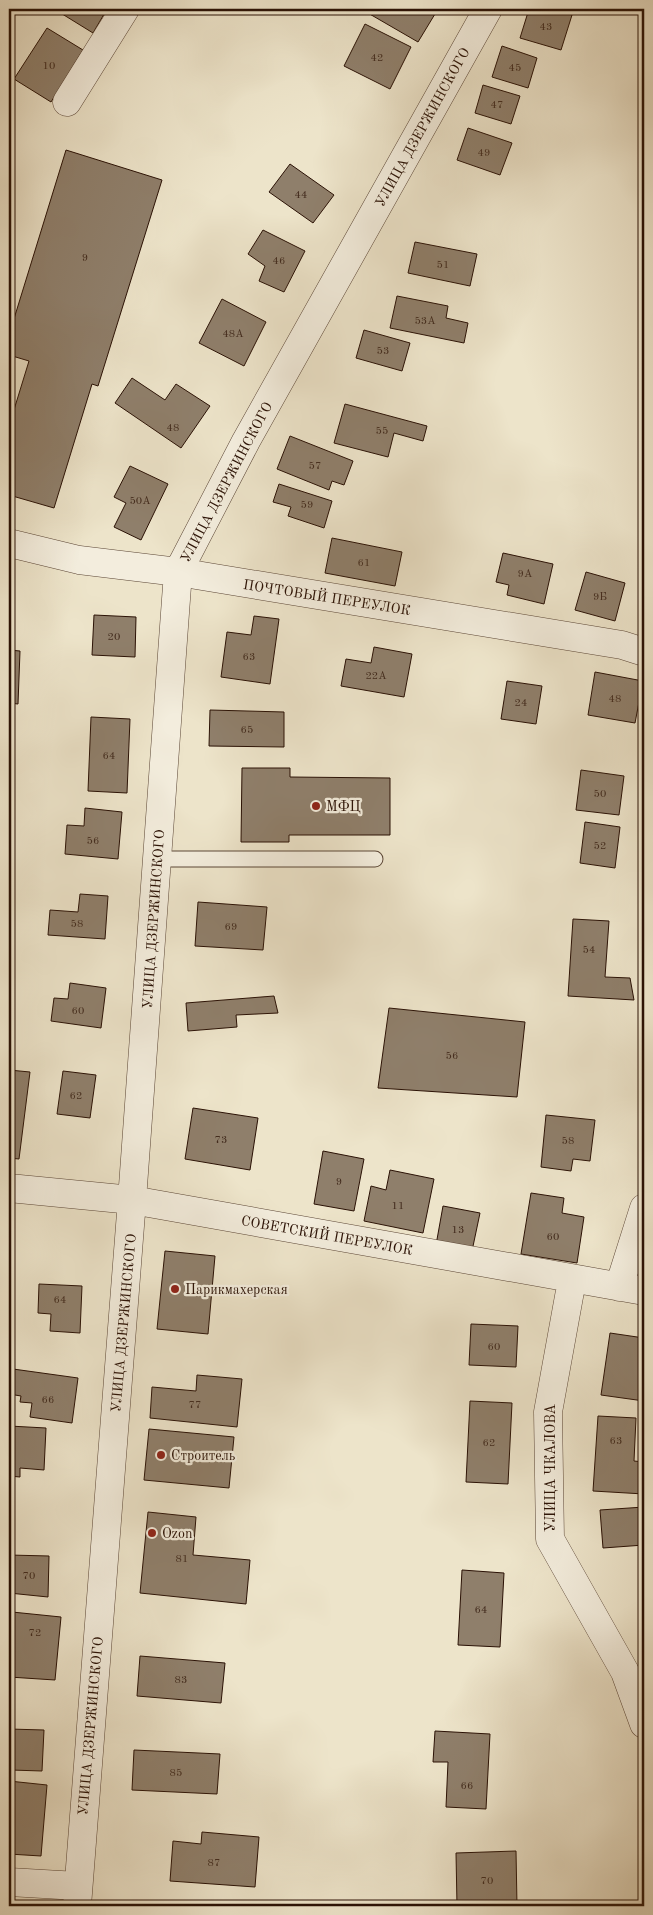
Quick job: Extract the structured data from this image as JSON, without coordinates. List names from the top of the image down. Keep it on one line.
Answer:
{"streets":{"street":["УЛИЦА ДЗЕРЖИНСКОГО","ПОЧТОВЫЙ ПЕРЕУЛОК","СОВЕТСКИЙ ПЕРЕУЛОК","УЛИЦА ЧКАЛОВА"]},"crossings":[["УЛИЦА ДЗЕРЖИНСКОГО","ПОЧТОВЫЙ ПЕРЕУЛОК"],["УЛИЦА ДЗЕРЖИНСКОГО","СОВЕТСКИЙ ПЕРЕУЛОК"],["СОВЕТСКИЙ ПЕРЕУЛОК","УЛИЦА ЧКАЛОВА"]],"places":["МФЦ","Парикмахерская","Строитель","Ozon"],"house_numbers":["43","42","10","45","47","49","44","9","46","51","53А","48А","53","48","55","57","50А","59","61","9А","9Б","20","63","22А","48","24","65","64","50","56","52","58","69","54","60","56","62","73","58","9","11","13","60","64","60","66","77","63","62","81","70","64","72","83","85","66","87","70"]}
